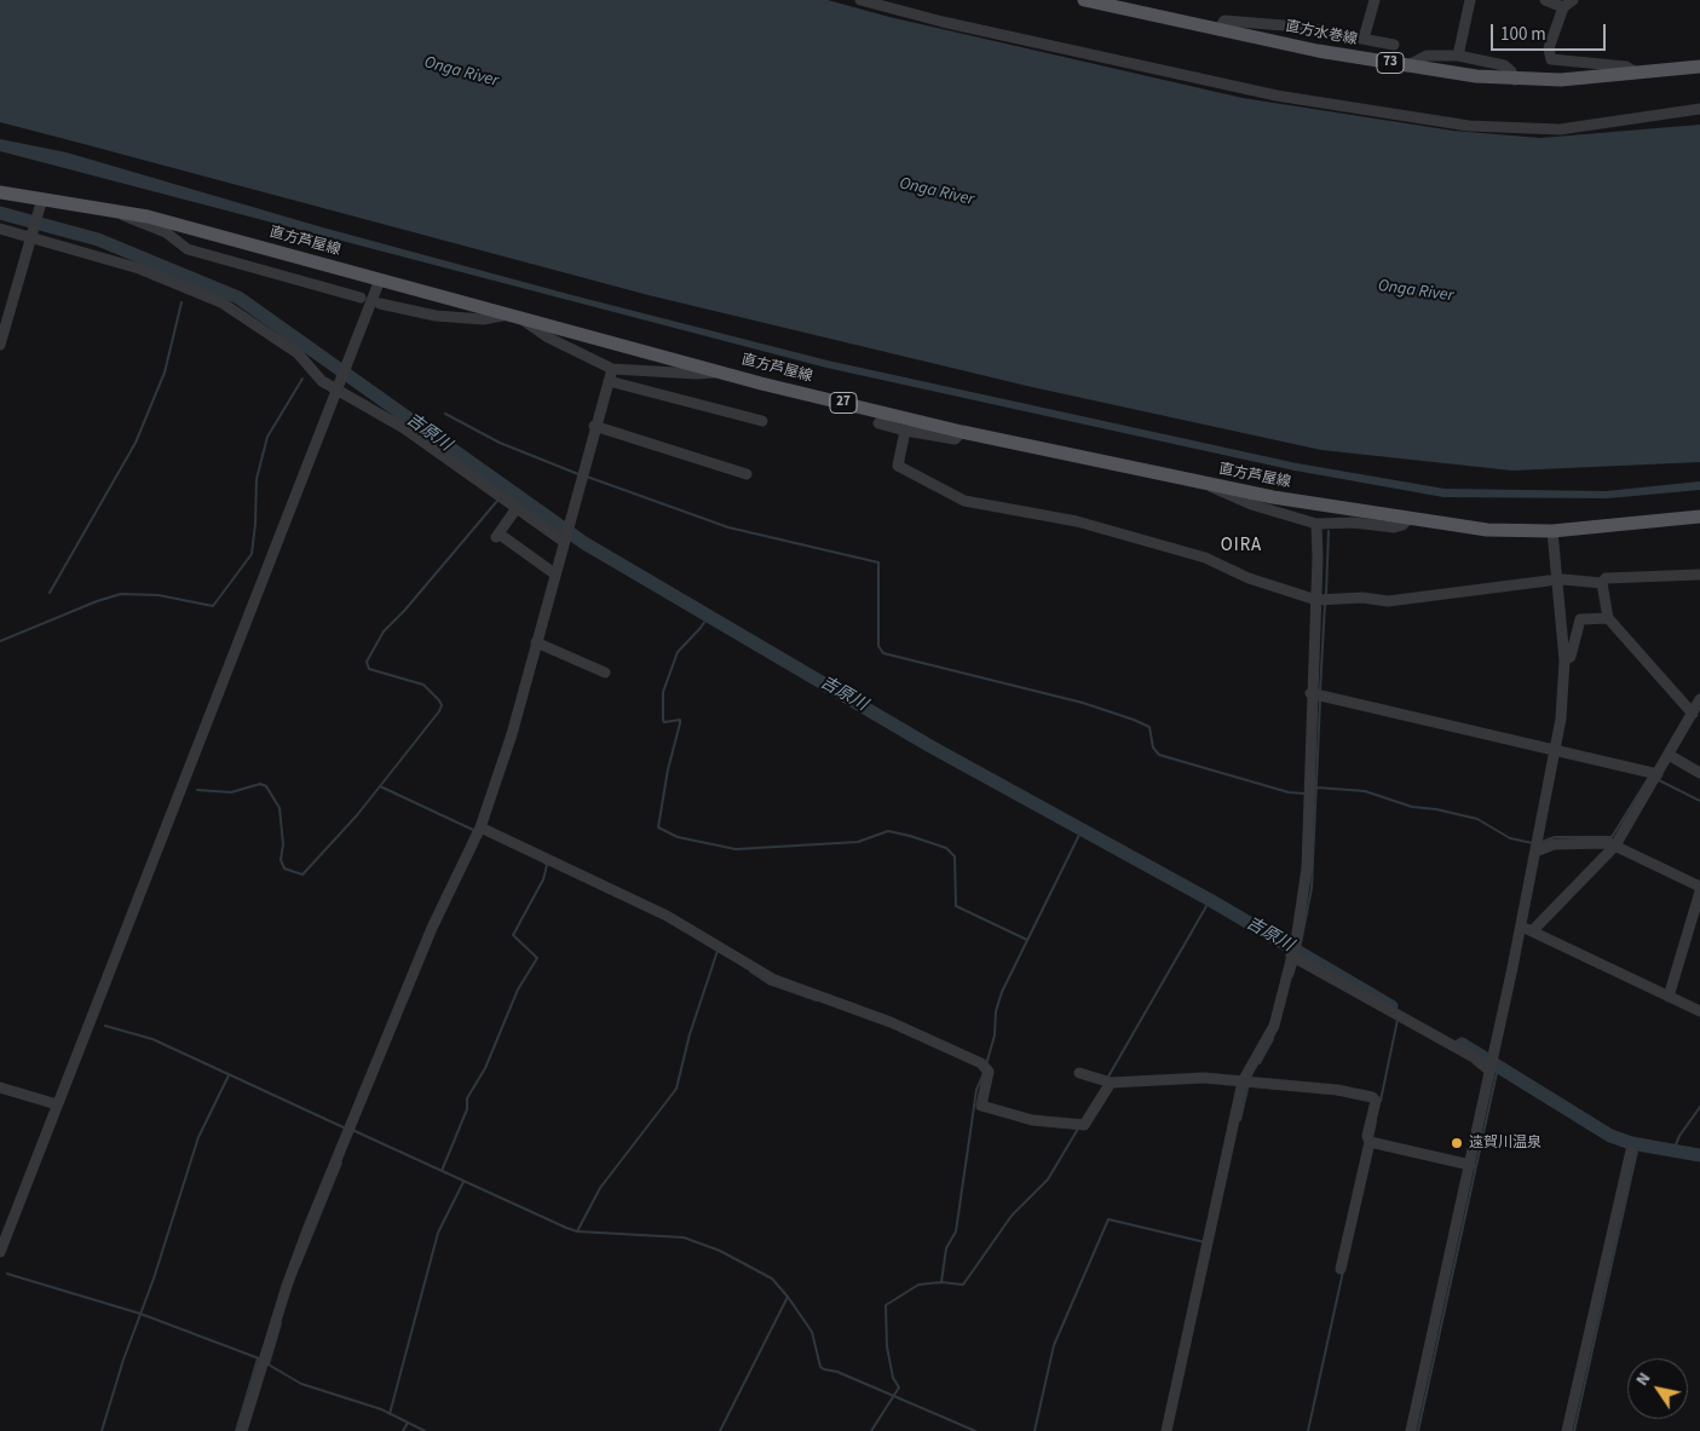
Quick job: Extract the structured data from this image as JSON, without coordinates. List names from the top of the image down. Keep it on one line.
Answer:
{"streets":{"main road":["直方水巻線","73","直方芦屋線","27"]},"districts":["OIRA"],"water":["Onga River","吉原川"],"places":["遠賀川温泉"],"scale_bar":"100 m","north":"top left"}
